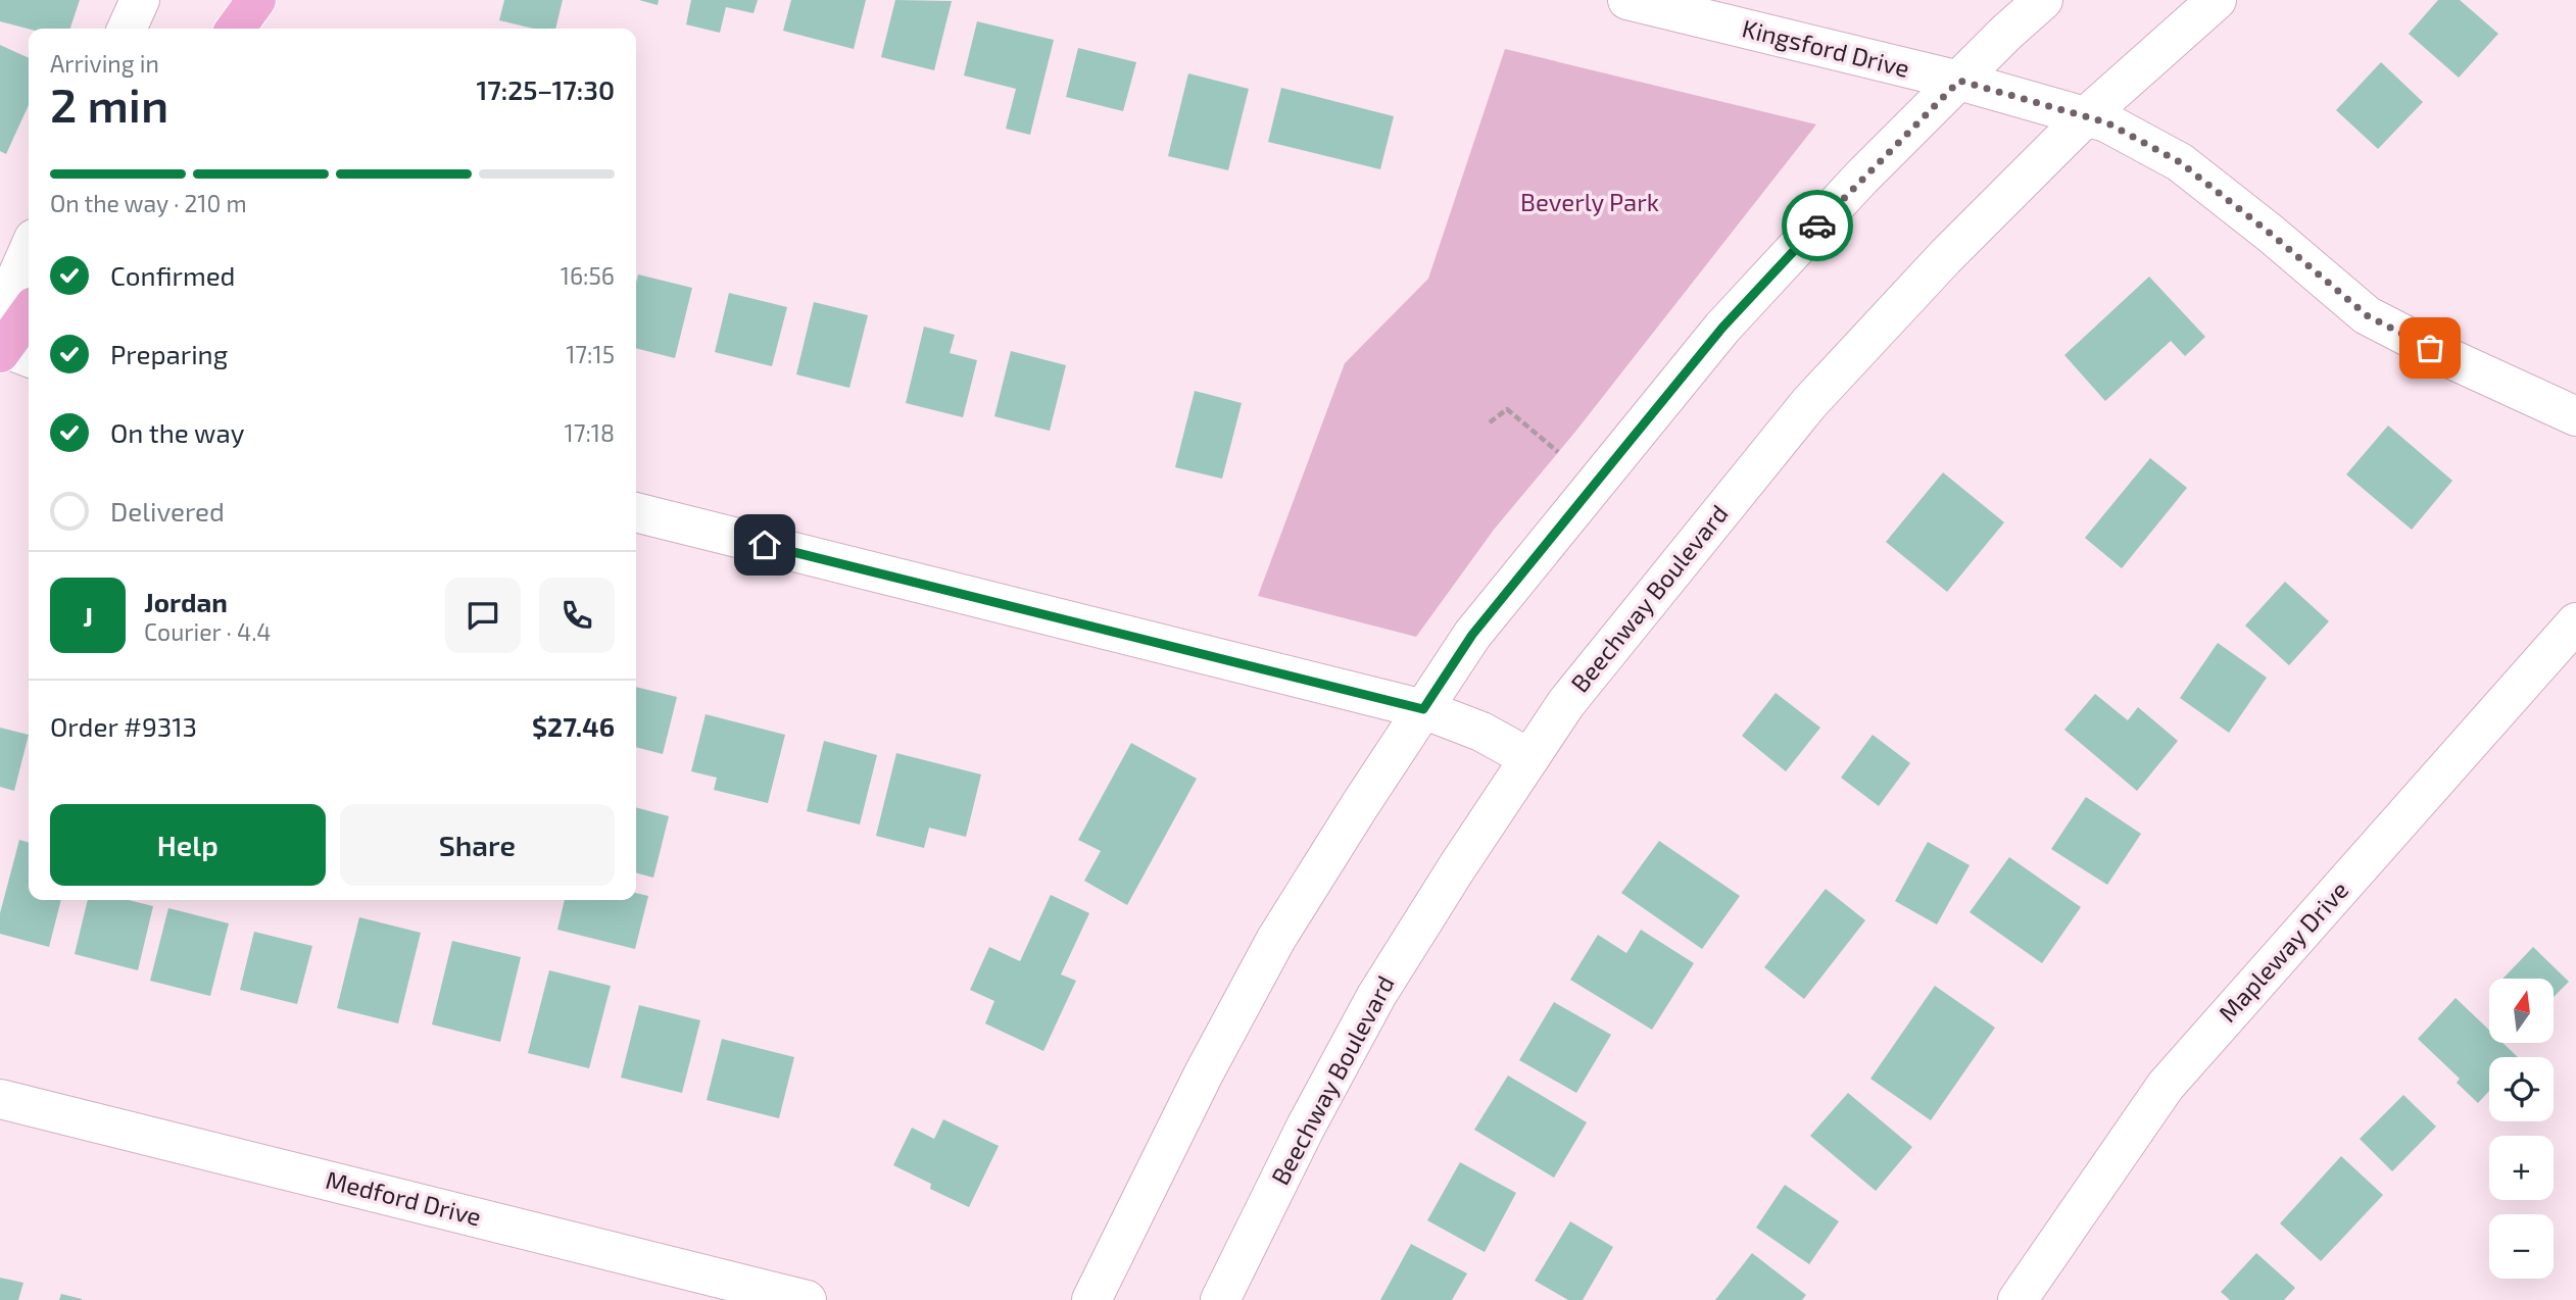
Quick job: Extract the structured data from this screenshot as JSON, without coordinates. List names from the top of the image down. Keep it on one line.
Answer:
{"streets":{"street":["Kingsford Drive","Beechway Boulevard","Mapleway Drive","Medford Drive"]},"crossings":[["Kingsford Drive","Beechway Boulevard"]],"parks":["Beverly Park"],"north":"top","page":{"heading":["2 min","Arriving in","17:25–17:30"],"panel":["Jordan","Courier · 4.4","Order #9313","$27.46"],"bar":"On the way · 210 m","list":[["Confirmed","16:56"],["Preparing","17:15"],["On the way","17:18"],"Delivered"],"round":"J","buttons":["Help","Share"],"map_buttons":["+","−"]}}
